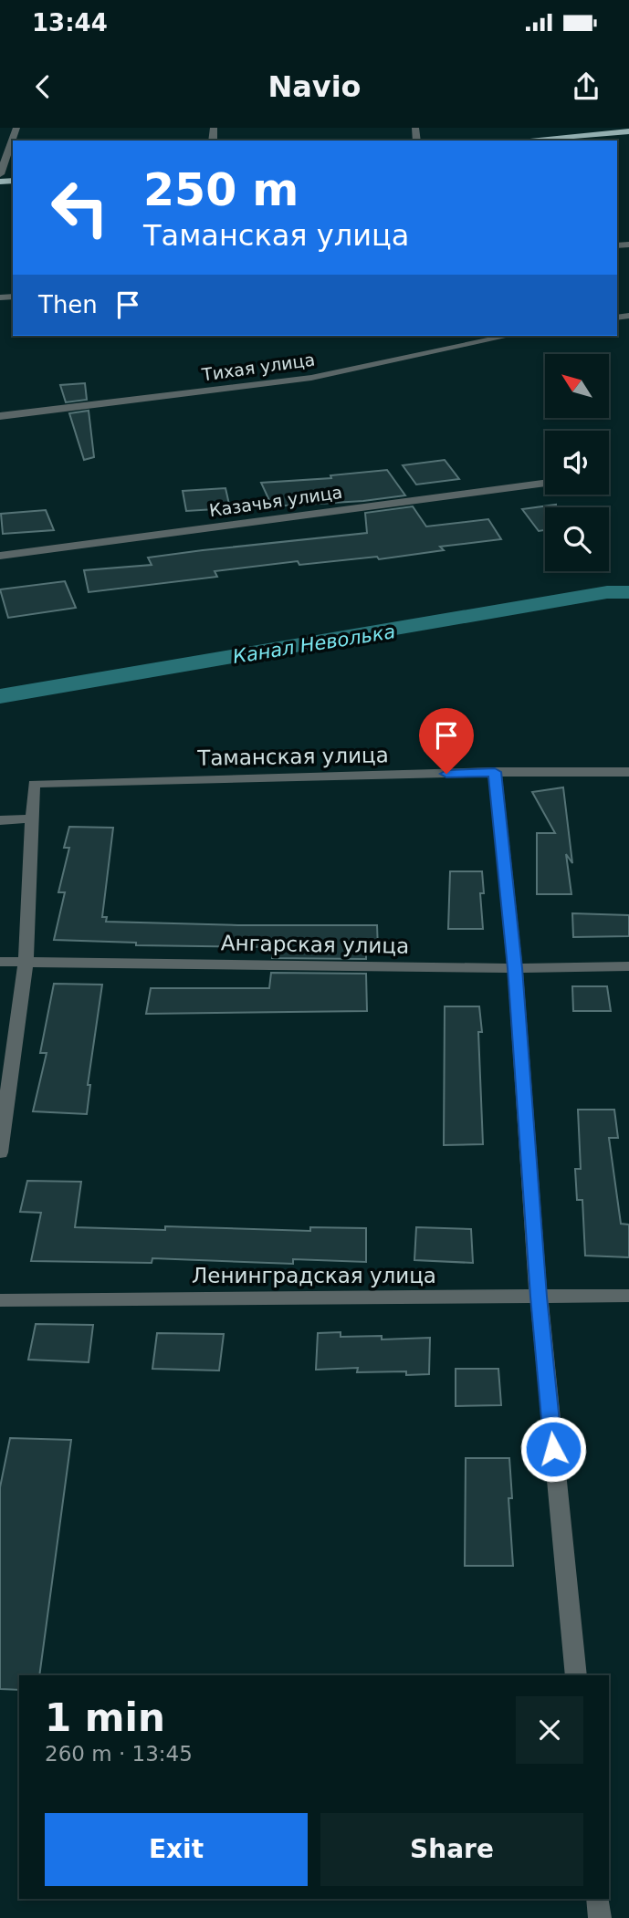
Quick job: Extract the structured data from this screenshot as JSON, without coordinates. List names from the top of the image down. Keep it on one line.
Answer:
{"streets":{"street":["Тихая улица","Казачья улица","Таманская улица","Ангарская улица","Ленинградская улица"]},"water":["Канал Неволька"],"north":"top left","page":{"status":"13:44","header":"Navio","turn":["250 m","Таманская улица"],"then":"Then","heading":["1 min","260 m · 13:45"],"buttons":["Exit","Share"]}}
